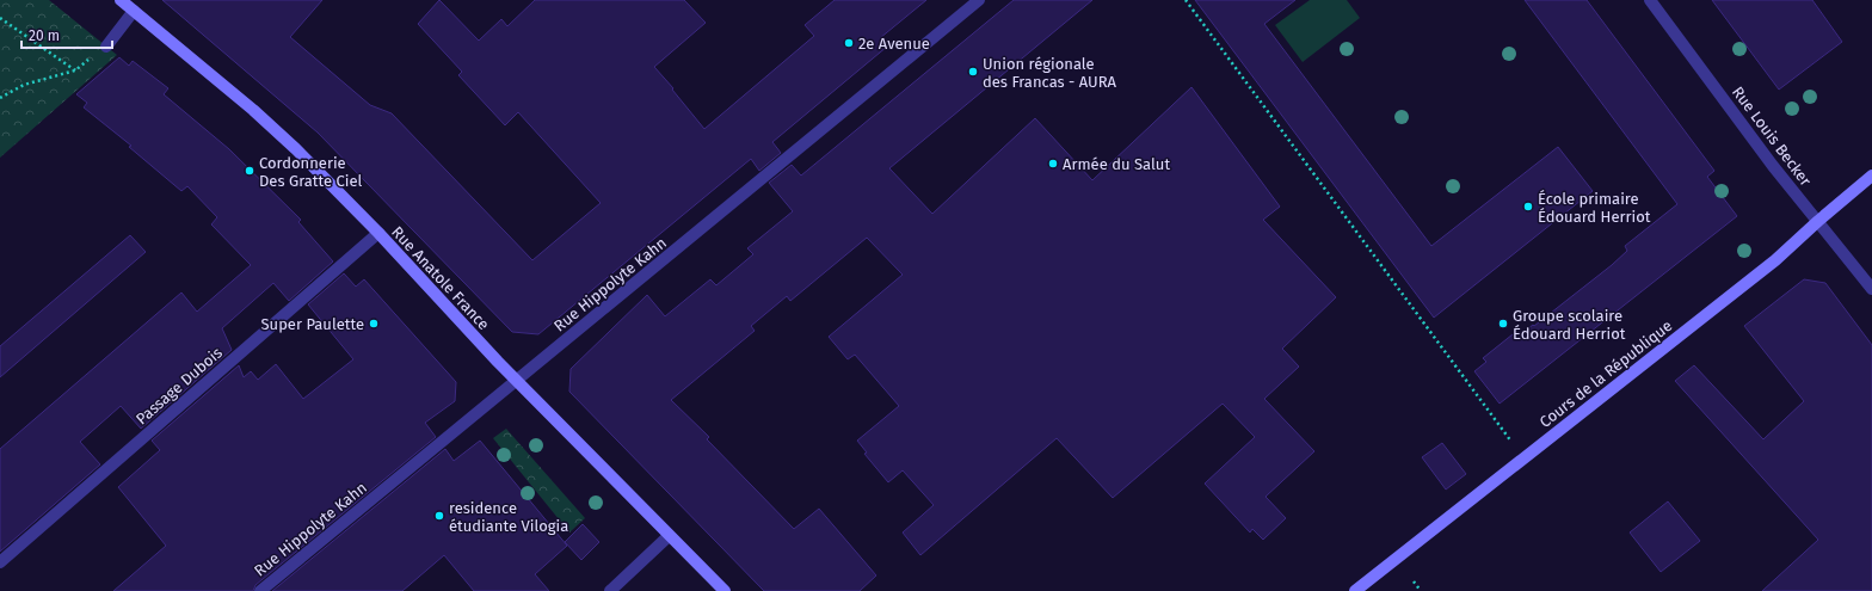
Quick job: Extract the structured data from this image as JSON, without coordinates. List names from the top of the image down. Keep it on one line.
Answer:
{"streets":{"street":["Rue Louis Becker","Rue Anatole France","Rue Hippolyte Kahn","Cours de la République","Passage Dubois"]},"crossings":[["Rue Louis Becker","Cours de la République"],["Rue Anatole France","Rue Hippolyte Kahn"],["Rue Anatole France","Passage Dubois"]],"places":["2e Avenue","Union régionale des Francas - AURA","Armée du Salut","Cordonnerie Des Gratte Ciel","École primaire Édouard Herriot","Super Paulette","Groupe scolaire Édouard Herriot","residence étudiante Vilogia"],"scale_bar":"20 m"}
